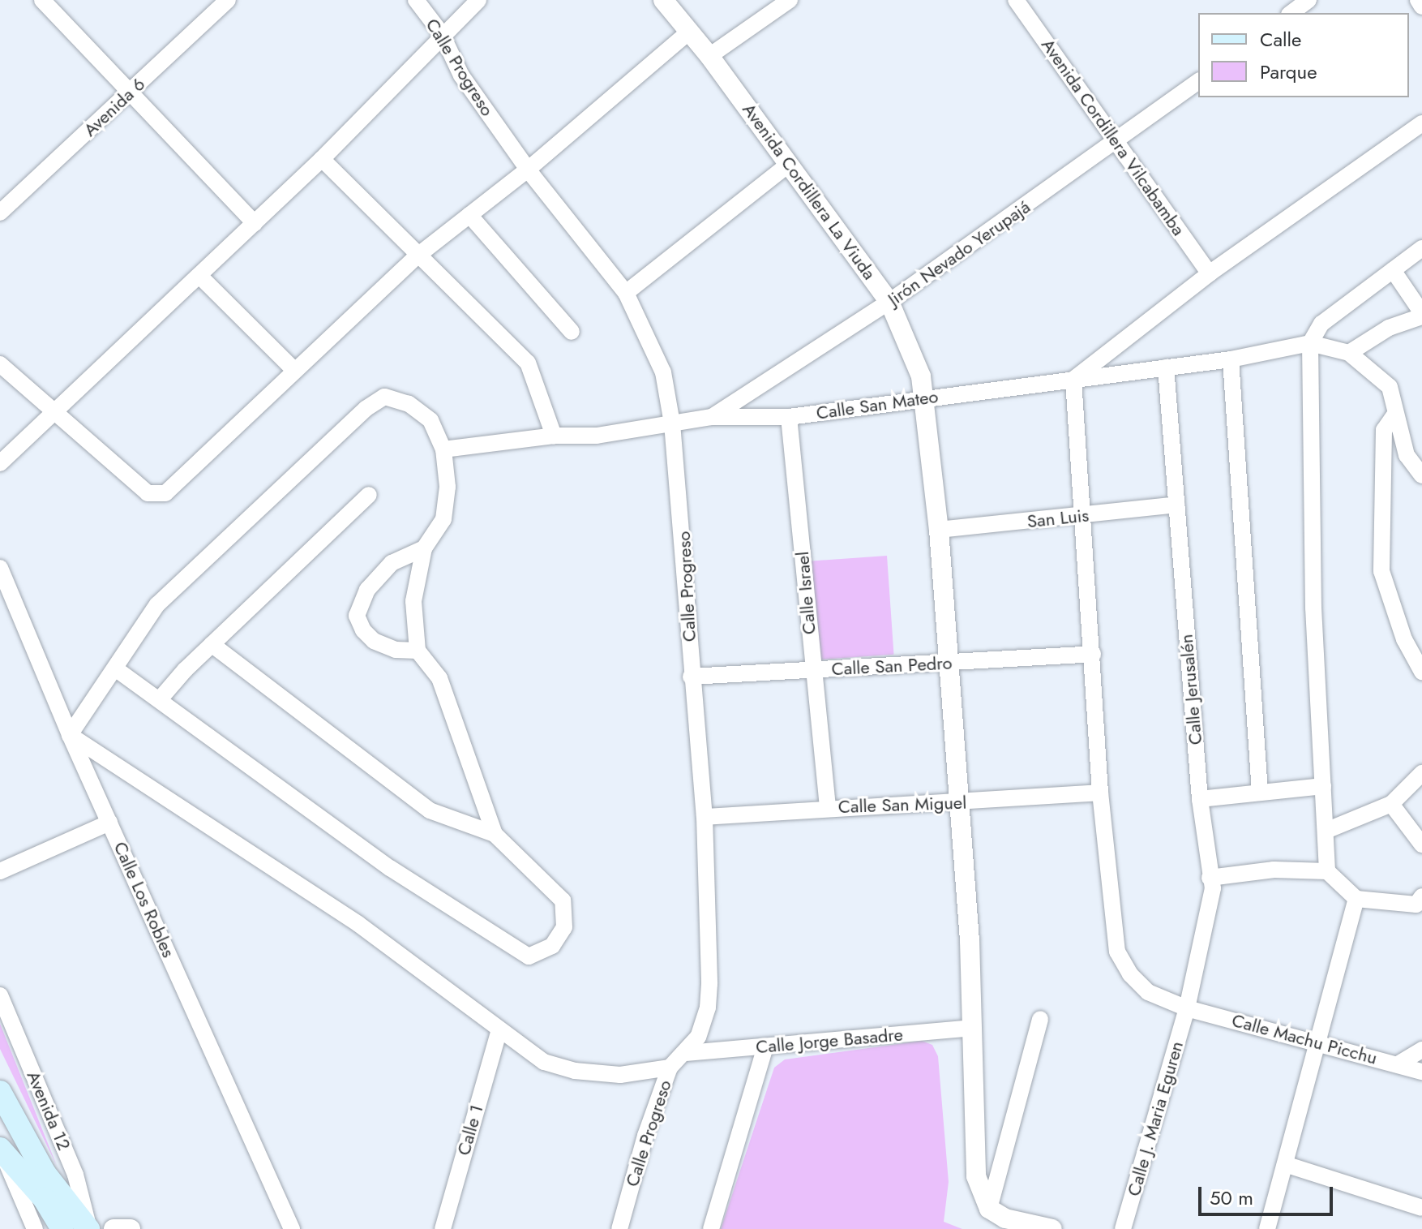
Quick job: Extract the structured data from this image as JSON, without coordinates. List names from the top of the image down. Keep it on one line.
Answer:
{"streets":{"street":["Calle Progreso","Avenida 6","Avenida Cordillera Vilcabamba","Avenida Cordillera La Viuda","Jirón Nevado Yerupajá","Calle San Mateo","San Luis","Calle Israel","Calle San Pedro","Calle Jerusalén","Calle San Miguel","Calle Los Robles","Calle Machu Picchu","Calle Jorge Basadre","Avenida 12","Calle J. Maria Eguren","Calle 1"]},"crossings":[["Calle Progreso","Calle San Mateo"],["Calle Progreso","Calle San Pedro"],["Calle Progreso","Calle San Miguel"],["Calle Progreso","Calle Jorge Basadre"],["Avenida Cordillera Vilcabamba","Jirón Nevado Yerupajá"],["Avenida Cordillera La Viuda","Jirón Nevado Yerupajá"],["Avenida Cordillera La Viuda","Calle San Mateo"],["Avenida Cordillera La Viuda","San Luis"],["Avenida Cordillera La Viuda","Calle San Pedro"],["Avenida Cordillera La Viuda","Calle San Miguel"],["Avenida Cordillera La Viuda","Calle Jorge Basadre"],["Jirón Nevado Yerupajá","Calle San Mateo"],["Calle San Mateo","Calle Israel"],["Calle San Mateo","Calle Jerusalén"],["Calle San Mateo","Calle Machu Picchu"],["San Luis","Calle Jerusalén"],["San Luis","Calle Machu Picchu"],["Calle Israel","Calle San Pedro"],["Calle Israel","Calle San Miguel"],["Calle San Pedro","Calle Machu Picchu"],["Calle Jerusalén","Calle Machu Picchu"],["Calle Jerusalén","Calle J. Maria Eguren"],["Calle San Miguel","Calle Machu Picchu"],["Calle Machu Picchu","Calle J. Maria Eguren"]],"legend":["Calle","Parque"],"scale_bar":"50 m"}
